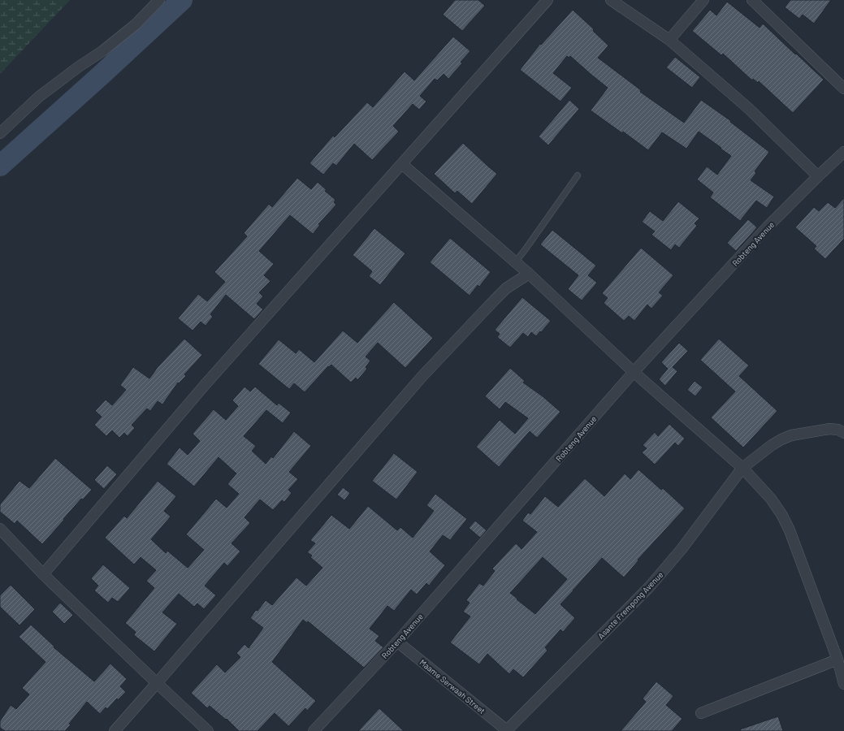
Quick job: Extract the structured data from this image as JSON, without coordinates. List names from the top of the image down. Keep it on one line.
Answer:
{"streets":{"street":["Robteng Avenue","Asante Frempong Avenue","Maame Serwaah Street"]},"crossings":[["Robteng Avenue","Maame Serwaah Street"],["Asante Frempong Avenue","Maame Serwaah Street"]]}
